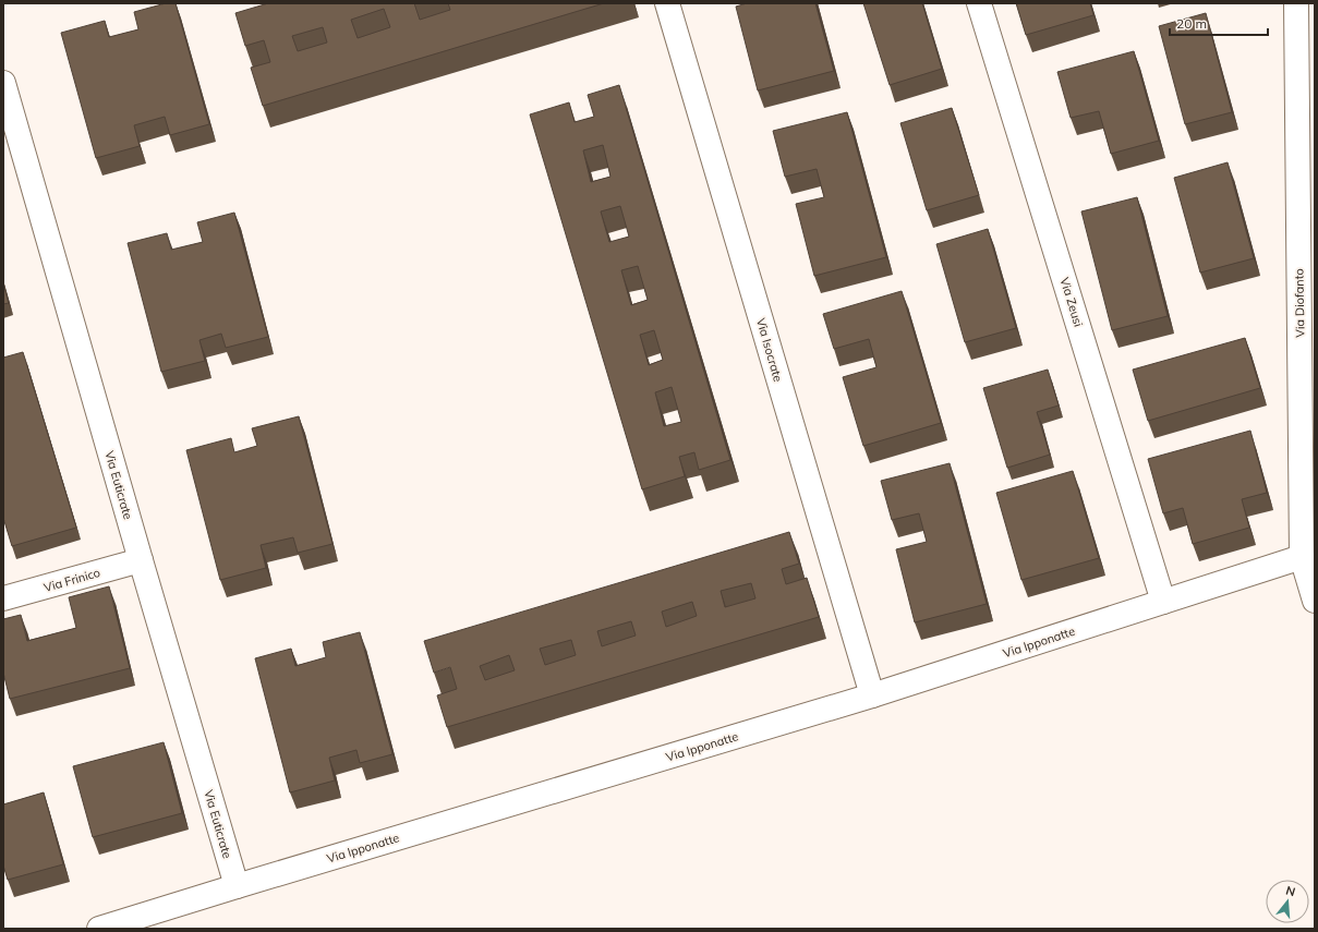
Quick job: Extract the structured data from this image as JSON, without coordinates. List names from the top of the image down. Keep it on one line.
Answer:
{"streets":{"street":["Via Zeusi","Via Diofanto","Via Isocrate","Via Euticrate","Via Frinico","Via Ipponatte"]},"crossings":[["Via Zeusi","Via Ipponatte"],["Via Diofanto","Via Ipponatte"],["Via Isocrate","Via Ipponatte"],["Via Euticrate","Via Frinico"],["Via Euticrate","Via Ipponatte"]],"scale_bar":"20 m","north":"top"}
